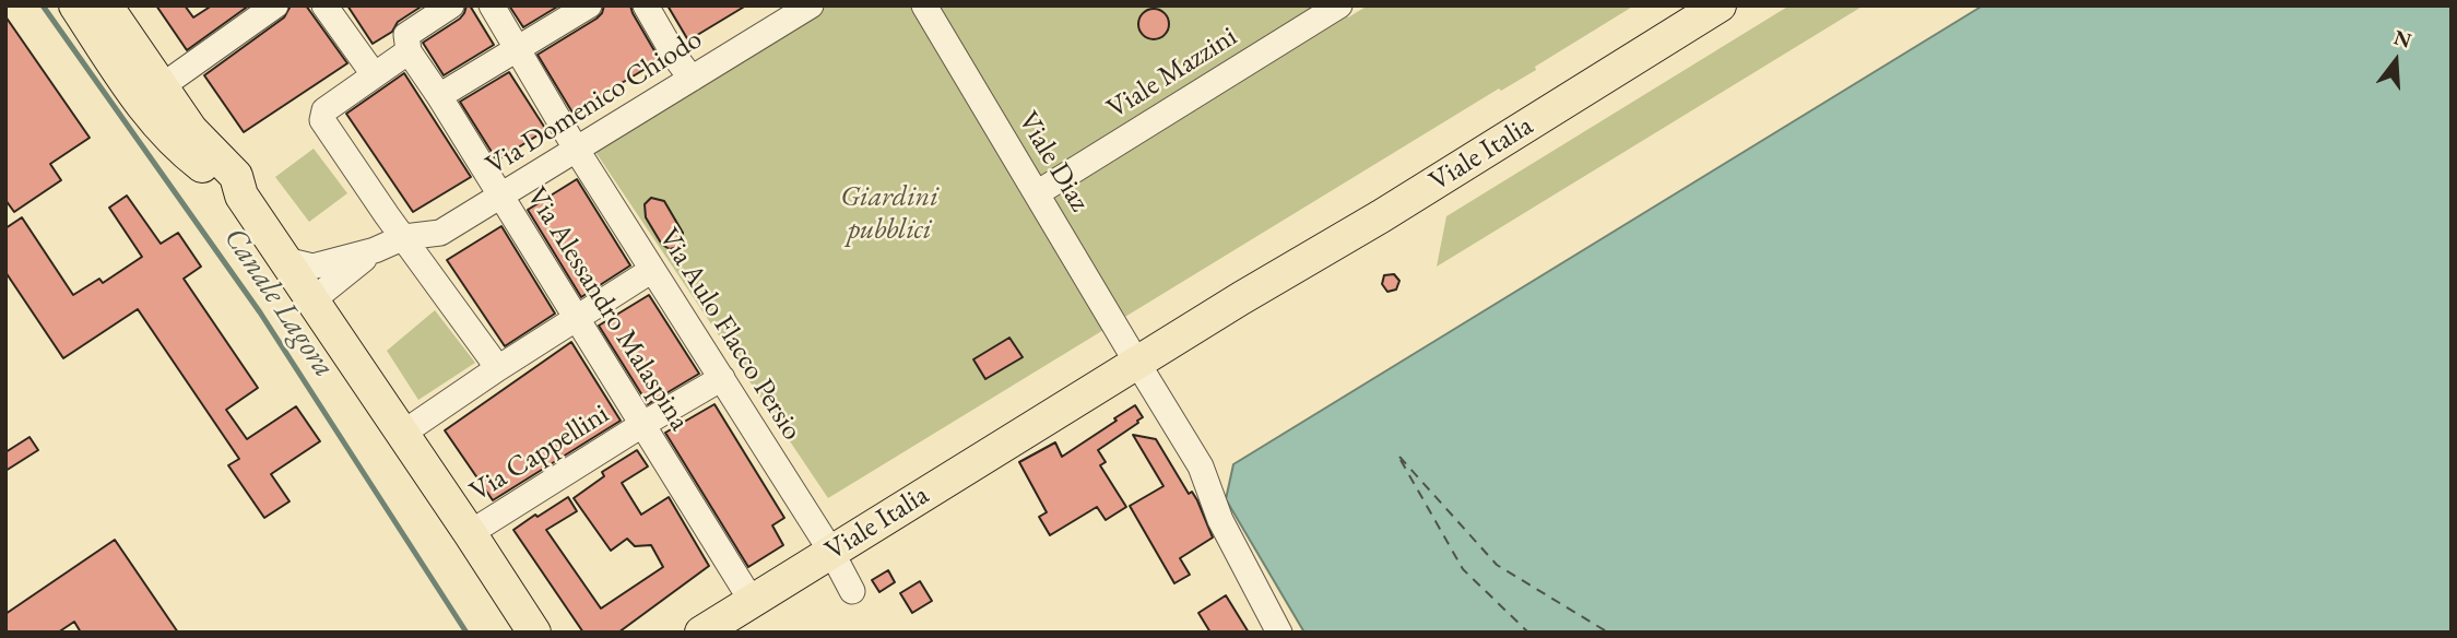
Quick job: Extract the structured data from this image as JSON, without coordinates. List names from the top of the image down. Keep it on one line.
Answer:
{"streets":{"main road":["Viale Italia"],"street":["Viale Mazzini","Via Domenico Chiodo","Viale Diaz","Via Alessandro Malaspina","Via Aulo Flacco Persio","Via Cappellini"]},"crossings":[["Viale Mazzini","Viale Diaz"],["Via Domenico Chiodo","Via Alessandro Malaspina"],["Via Domenico Chiodo","Via Aulo Flacco Persio"],["Viale Italia","Viale Diaz"],["Viale Italia","Via Alessandro Malaspina"],["Viale Italia","Via Aulo Flacco Persio"],["Via Alessandro Malaspina","Via Cappellini"],["Via Aulo Flacco Persio","Via Cappellini"]],"water":["Canale Lagora"],"parks":["Giardini pubblici"],"north":"top"}
